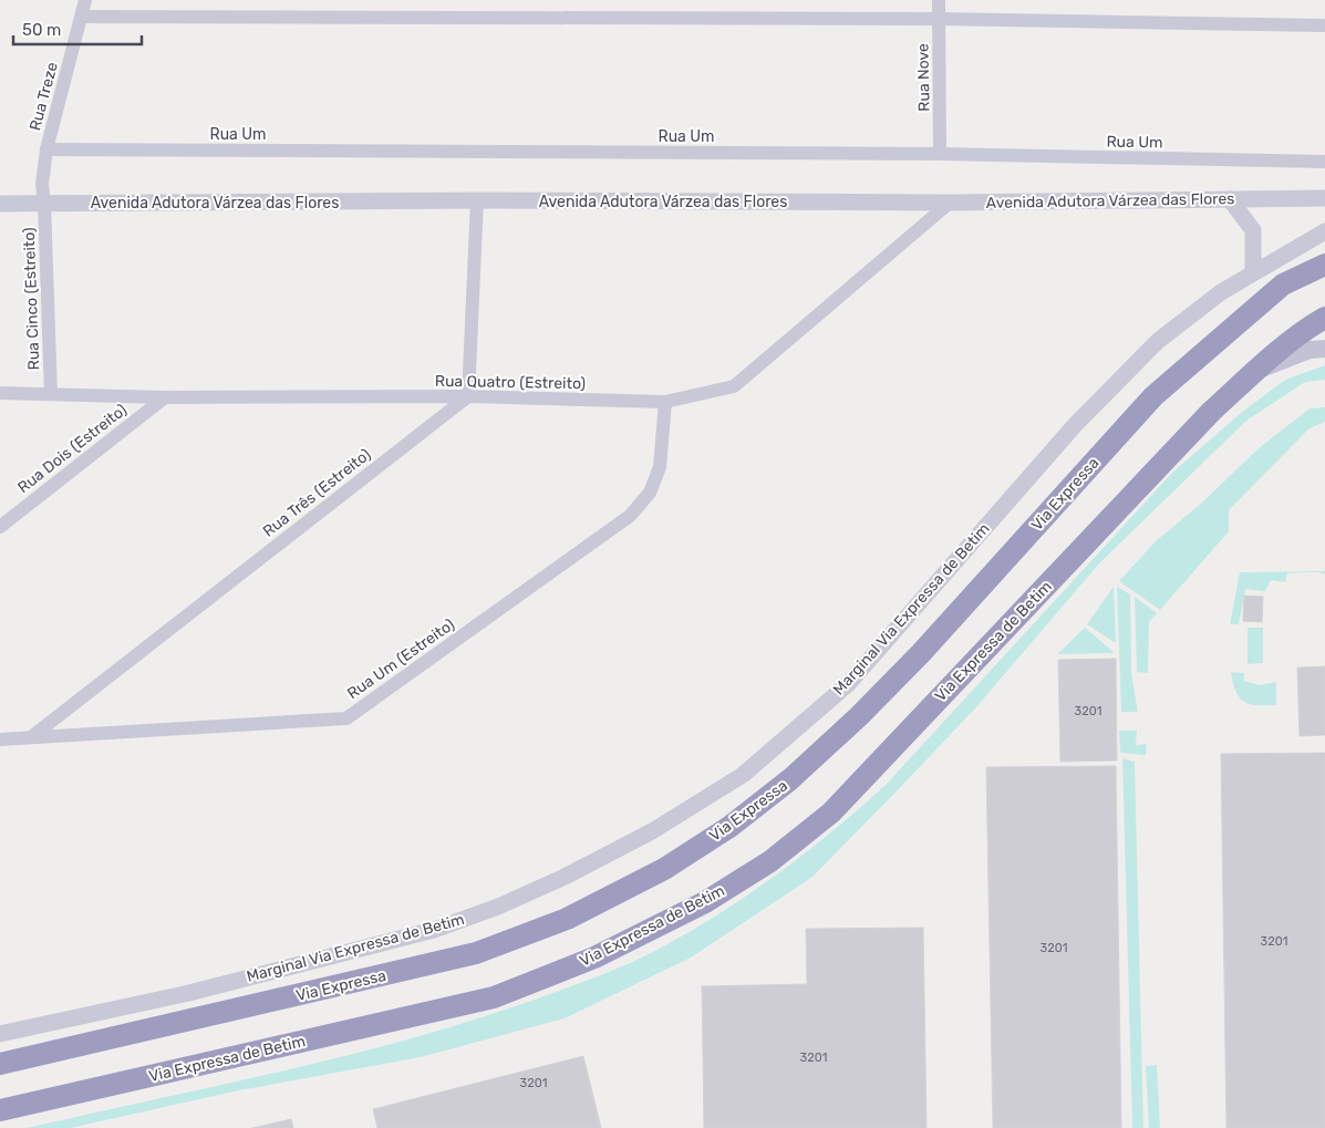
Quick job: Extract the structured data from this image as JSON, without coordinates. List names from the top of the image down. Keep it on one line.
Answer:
{"streets":{"highway":["Via Expressa","Via Expressa de Betim"],"street":["Rua Nove","Rua Treze","Rua Um","Avenida Adutora Várzea das Flores","Rua Cinco (Estreito)","Rua Quatro (Estreito)","Rua Dois (Estreito)","Rua Três (Estreito)","Marginal Via Expressa de Betim","Rua Um (Estreito)"]},"crossings":[["Rua Nove","Rua Um"],["Rua Treze","Rua Um"],["Rua Treze","Avenida Adutora Várzea das Flores"],["Rua Treze","Rua Cinco (Estreito)"],["Avenida Adutora Várzea das Flores","Rua Cinco (Estreito)"],["Avenida Adutora Várzea das Flores","Rua Quatro (Estreito)"],["Rua Cinco (Estreito)","Rua Quatro (Estreito)"],["Rua Quatro (Estreito)","Rua Dois (Estreito)"],["Rua Quatro (Estreito)","Rua Três (Estreito)"],["Rua Quatro (Estreito)","Rua Um (Estreito)"],["Rua Três (Estreito)","Rua Um (Estreito)"]],"house_numbers":["3201","3201","3201","3201","3201"],"scale_bar":"50 m"}
